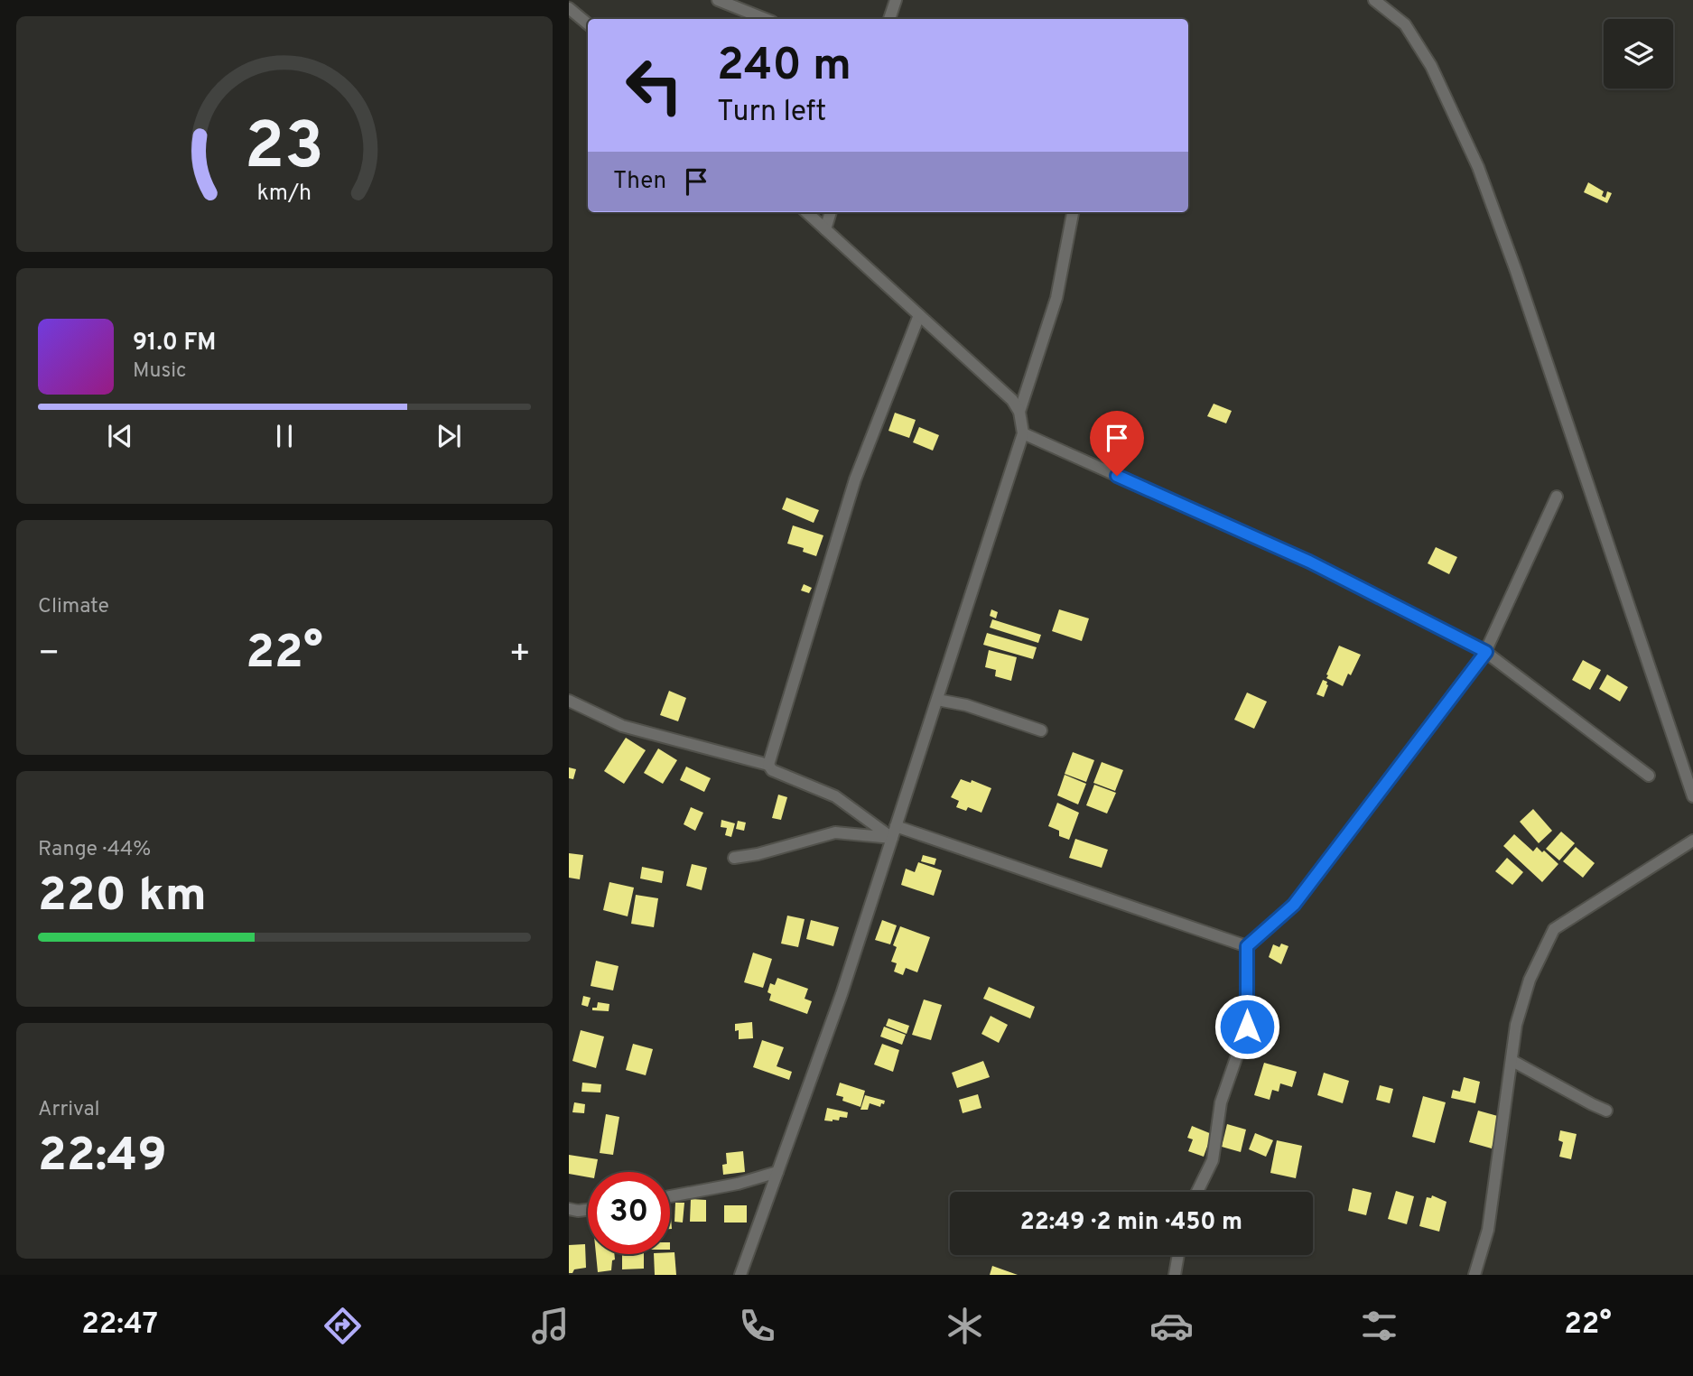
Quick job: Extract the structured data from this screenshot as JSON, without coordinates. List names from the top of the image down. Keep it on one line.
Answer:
{"page":{"turn":["240 m","Turn left"],"then":"Then","song":["91.0 FM","Music"],"tile":["Climate",["Range · 44%","220 km"],["Arrival","22:49"]],"heat":["−","22°","+"],"limit":"30","trip":"22:49 · 2 min · 450 m","tabs":["22:47","22°"],"gauge":["23","km/h"]}}
